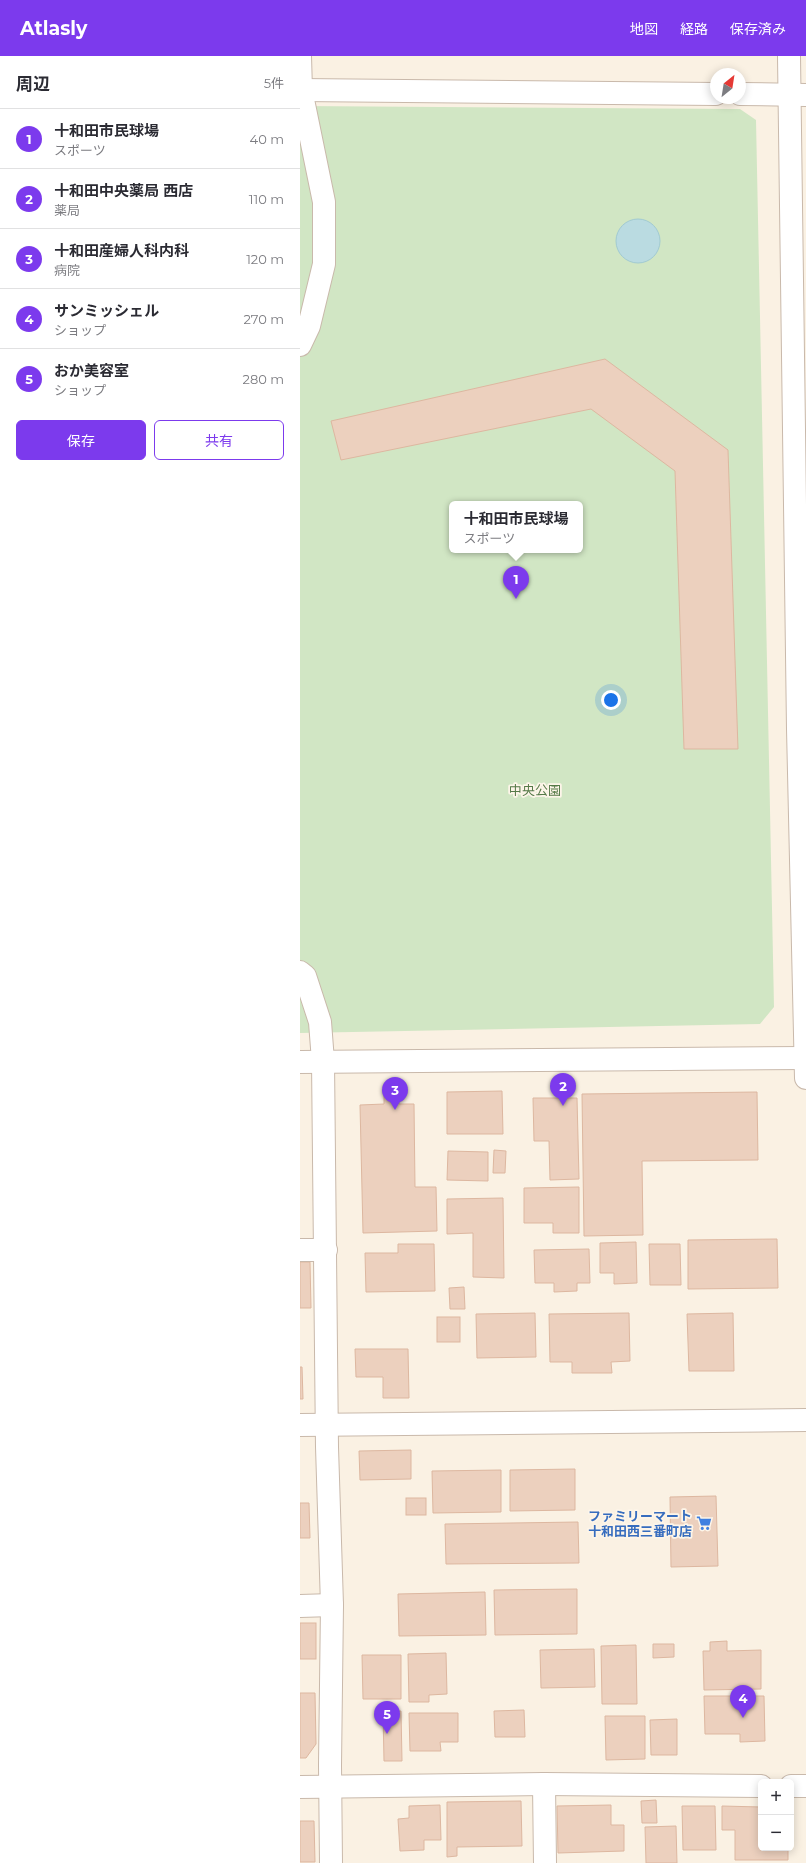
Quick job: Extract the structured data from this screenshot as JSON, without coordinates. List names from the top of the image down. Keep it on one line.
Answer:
{"parks":["中央公園"],"places":{"supermarket":["ファミリーマート 十和田西三番町店"]},"north":"top right","page":{"header":"Atlasly","nav":["地図","経路","保存済み"],"heading":["周辺","5件"],"list":[{"mark":"1","name":"十和田市民球場","note":"スポーツ","value":"40 m"},{"mark":"2","name":"十和田中央薬局 西店","note":"薬局","value":"110 m"},{"mark":"3","name":"十和田産婦人科内科","note":"病院","value":"120 m"},{"mark":"4","name":"サンミッシェル","note":"ショップ","value":"270 m"},{"mark":"5","name":"おか美容室","note":"ショップ","value":"280 m"}],"buttons":["保存","共有"],"popup":["十和田市民球場","スポーツ"],"pins":["1","2","3","4","5"],"map_buttons":["+","−"]}}
